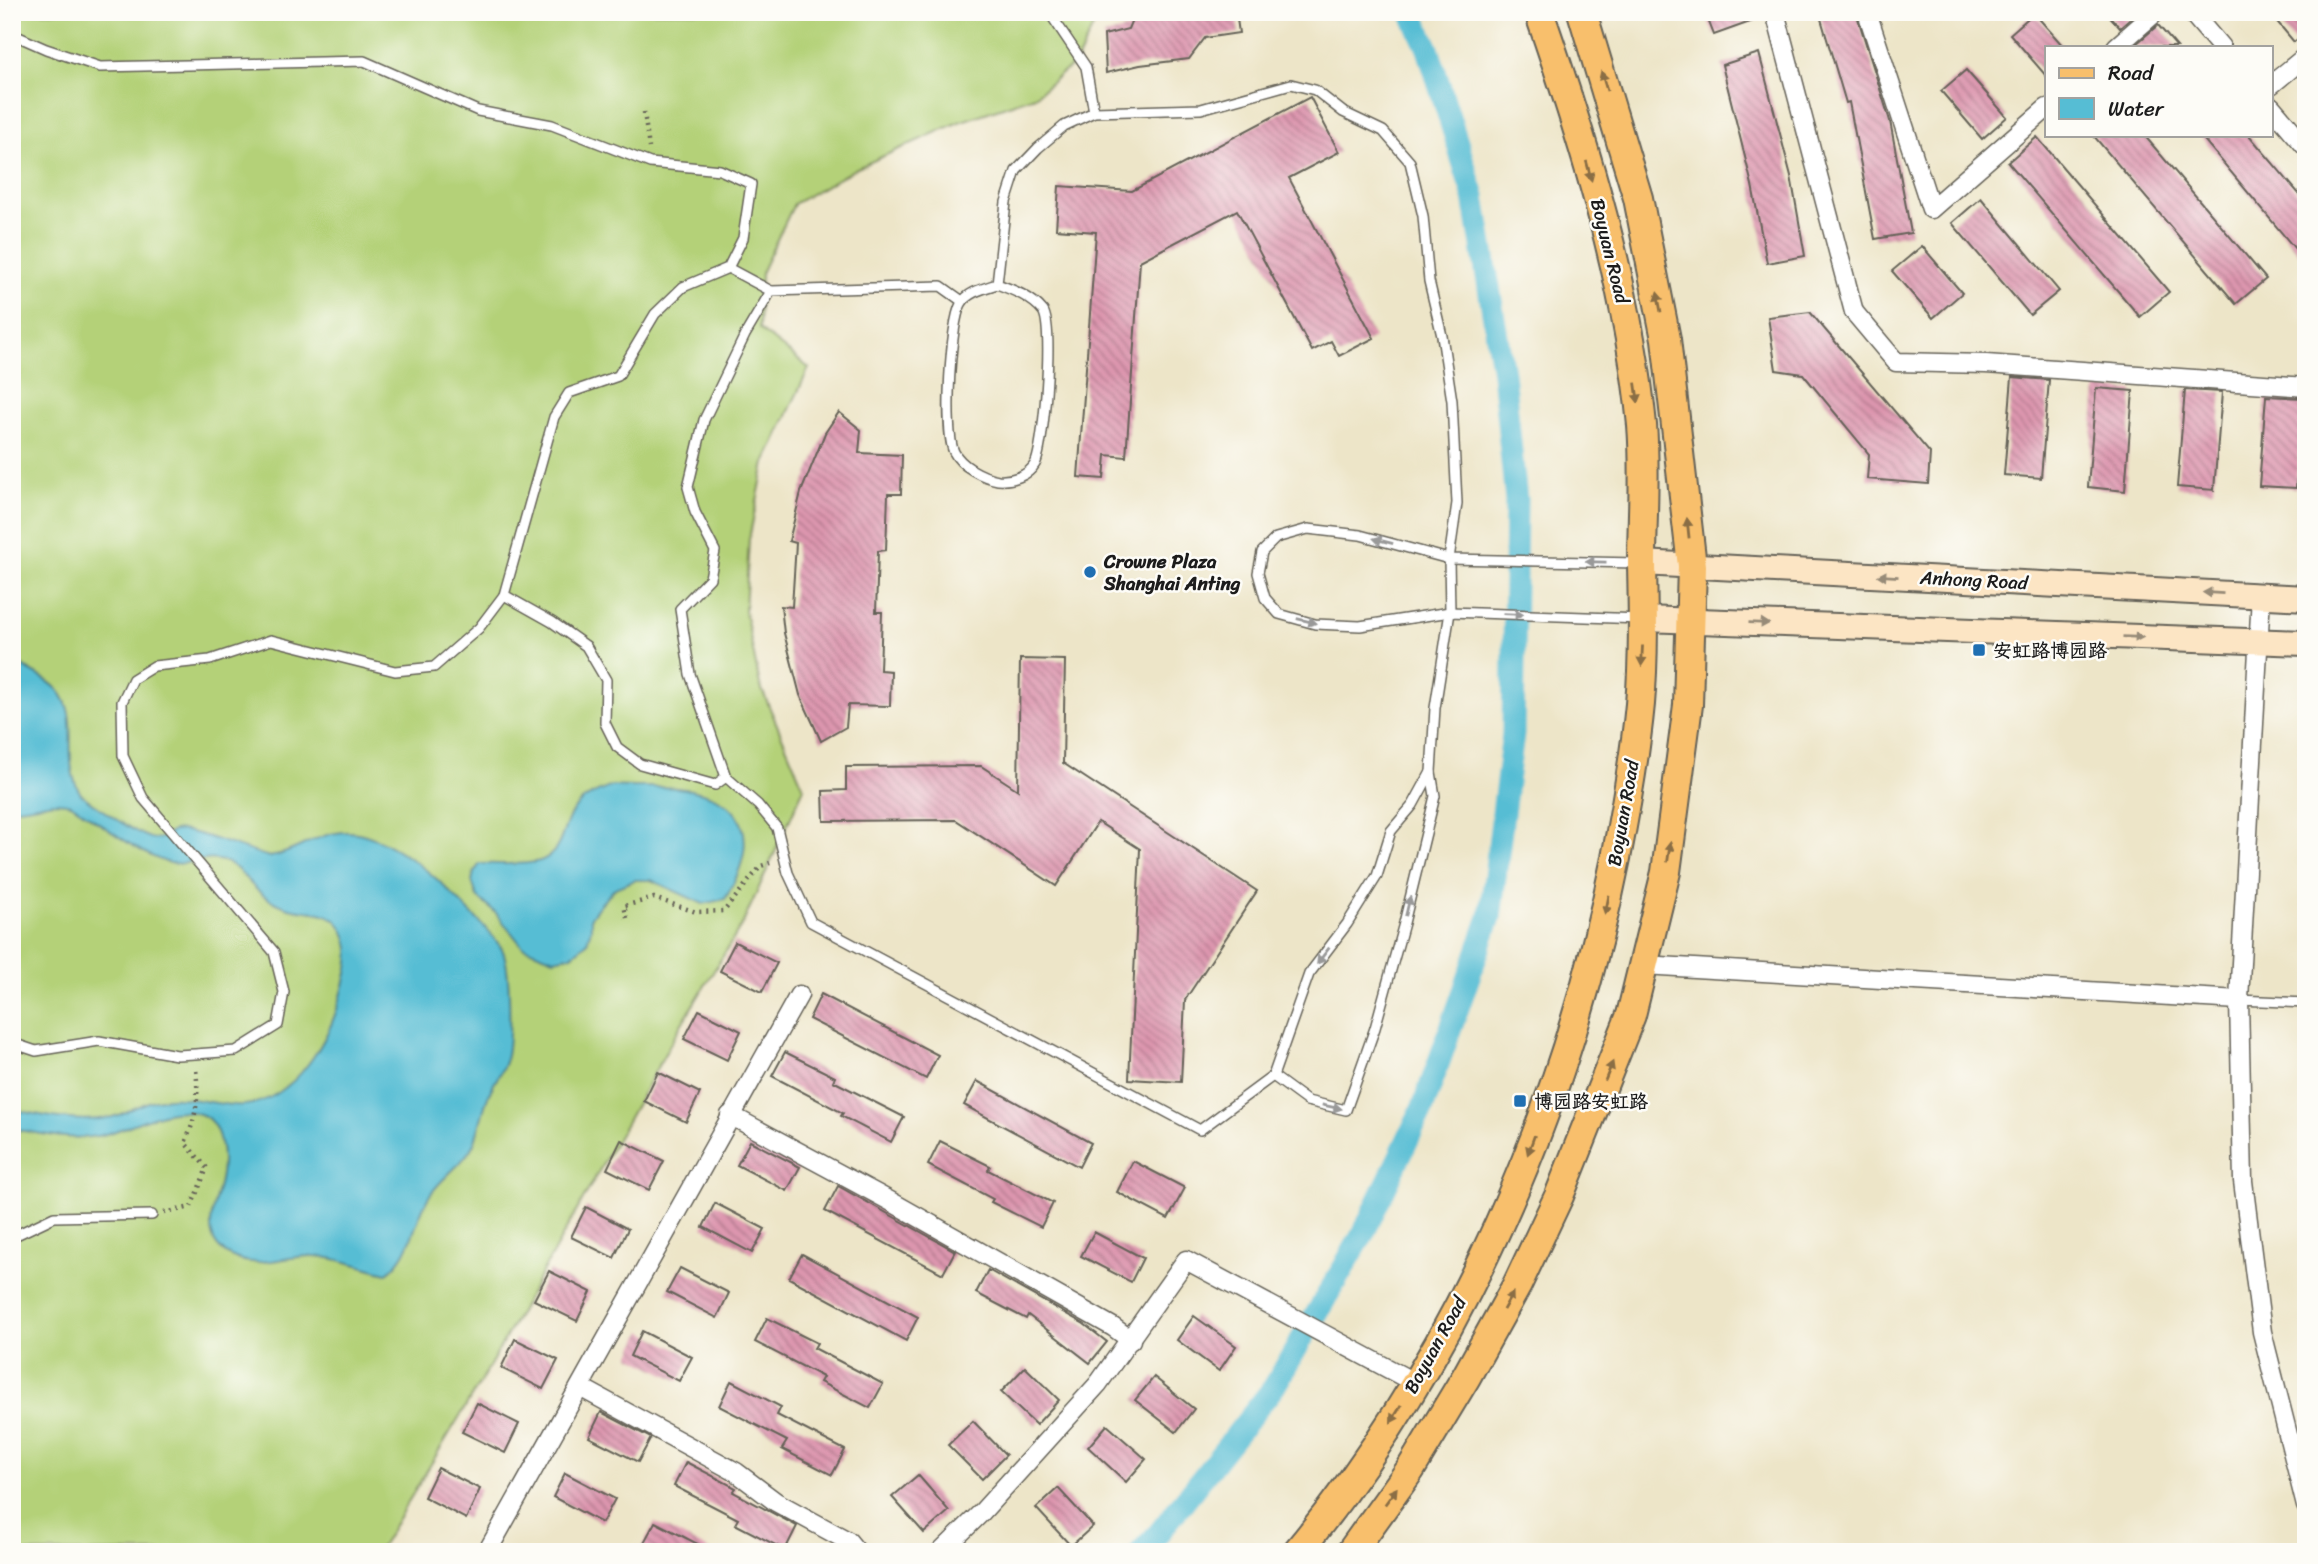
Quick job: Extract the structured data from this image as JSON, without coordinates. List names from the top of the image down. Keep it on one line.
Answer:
{"streets":{"main road":["Boyuan Road","Anhong Road"]},"crossings":[["Boyuan Road","Anhong Road"]],"places":{"other":["Crowne Plaza Shanghai Anting"],"transit":["安虹路博园路","博园路安虹路"]},"legend":["Road","Water"]}
